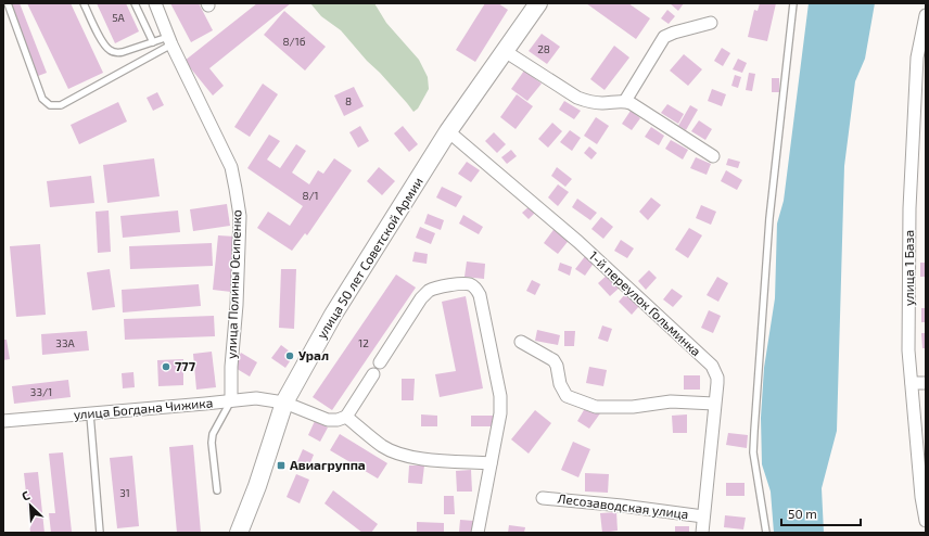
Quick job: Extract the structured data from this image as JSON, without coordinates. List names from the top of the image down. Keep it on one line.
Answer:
{"streets":{"main road":["улица 50 лет Советской Армии"],"street":["улица 1 База","улица Полины Осипенко","1-й переулок Гольминка","улица Богдана Чижика","Лесозаводская улица"]},"crossings":[["улица 50 лет Советской Армии","1-й переулок Гольминка"],["улица 50 лет Советской Армии","улица Богдана Чижика"],["улица Полины Осипенко","улица Богдана Чижика"],["1-й переулок Гольминка","Лесозаводская улица"]],"places":{"other":["Урал","777"],"transit":["Авиагруппа"]},"house_numbers":["5А","8/1б","28","8","8/1","33А","12","33/1","31"],"scale_bar":"50 m","north":"top left"}
